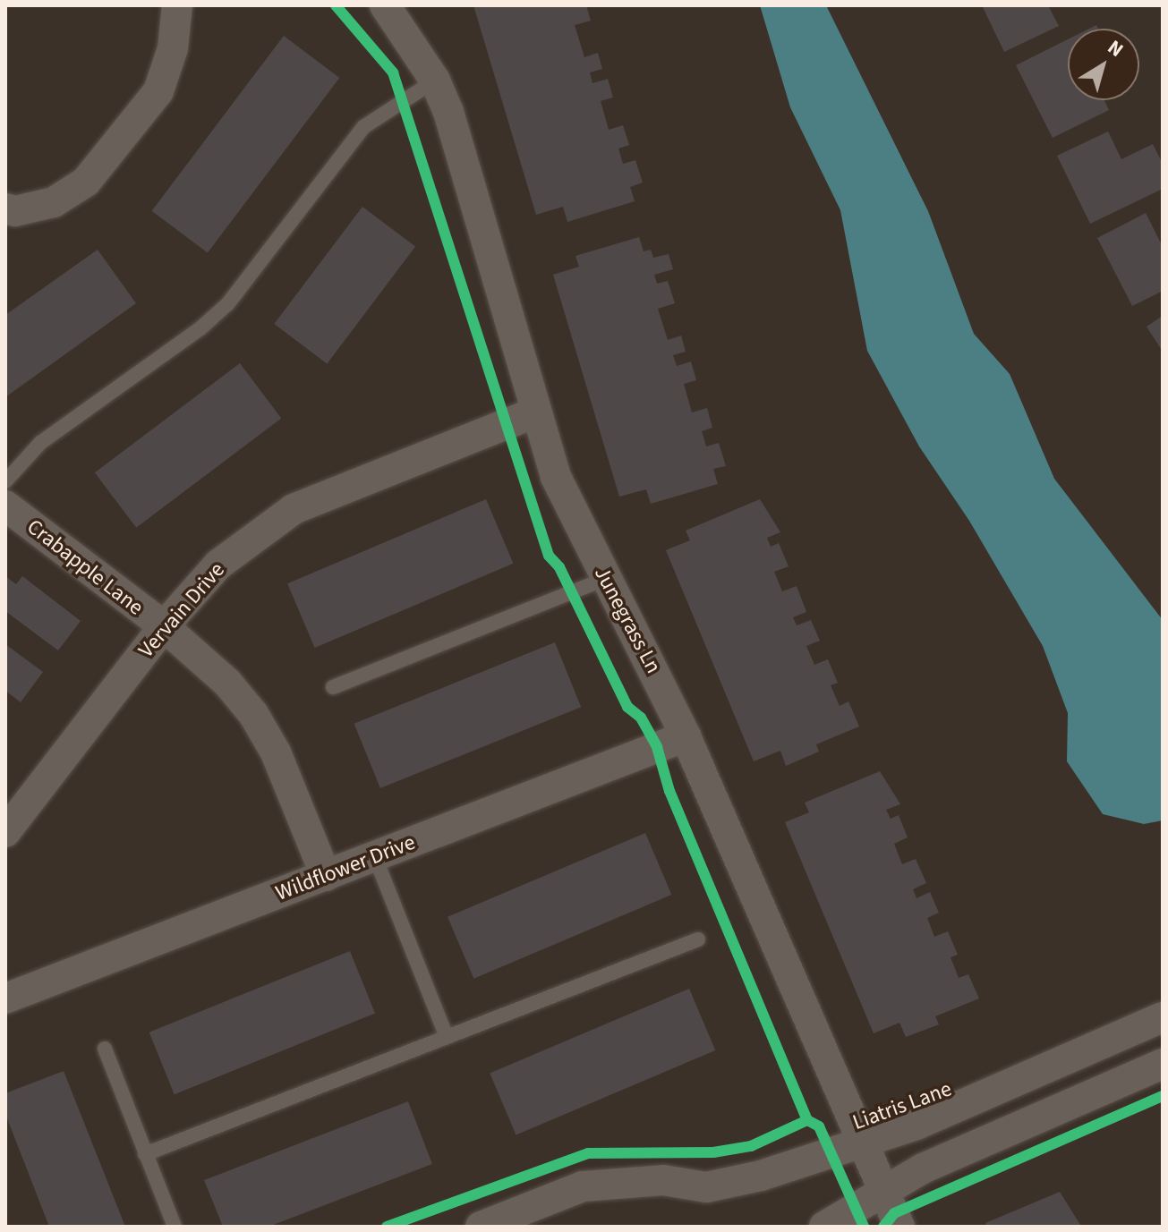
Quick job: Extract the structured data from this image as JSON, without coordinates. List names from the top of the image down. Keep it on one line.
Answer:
{"streets":{"street":["Crabapple Lane","Vervain Drive","Junegrass Ln","Wildflower Drive","Liatris Lane"]},"crossings":[["Crabapple Lane","Vervain Drive"],["Crabapple Lane","Wildflower Drive"],["Vervain Drive","Junegrass Ln"],["Junegrass Ln","Wildflower Drive"],["Junegrass Ln","Liatris Lane"]],"north":"top right"}
